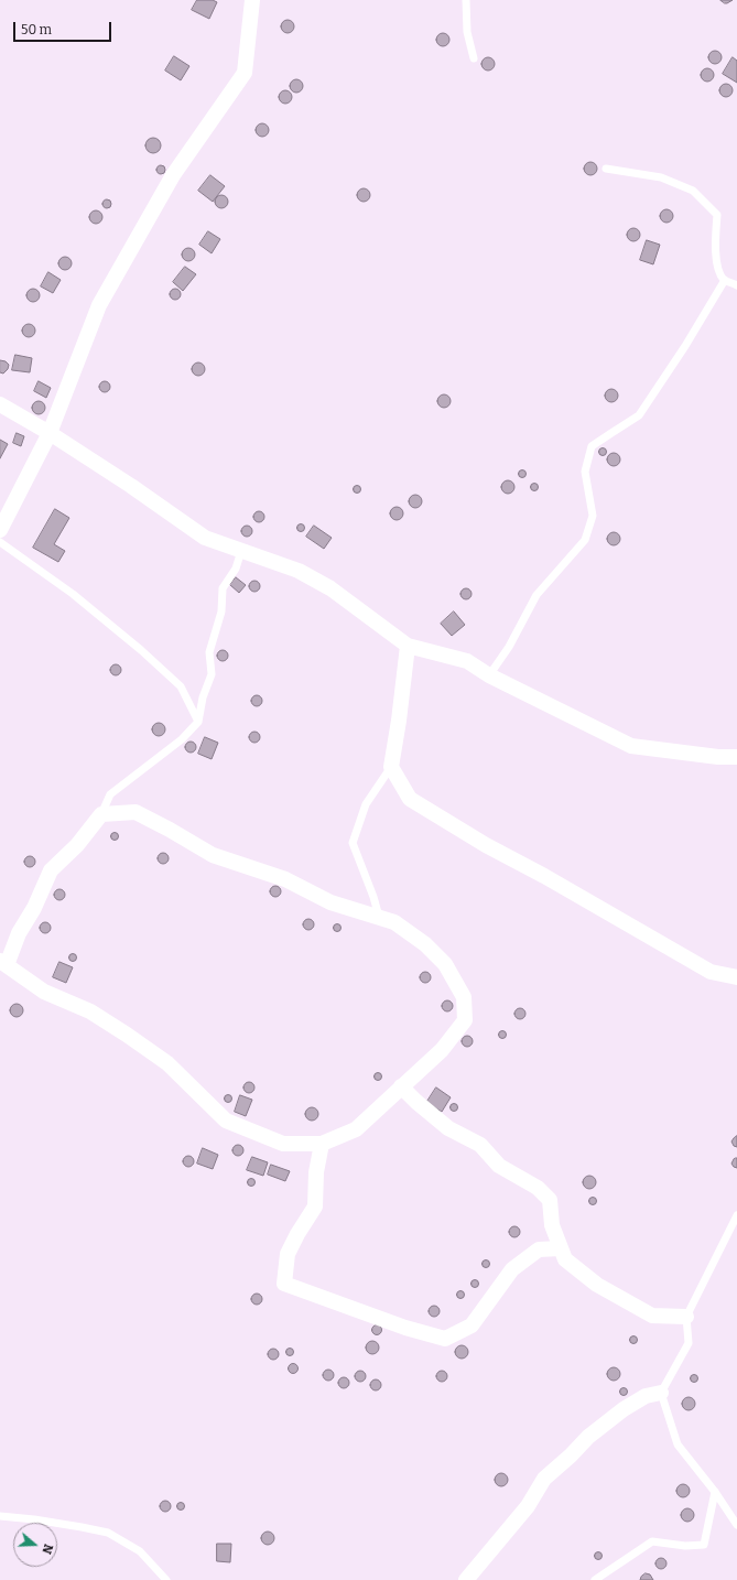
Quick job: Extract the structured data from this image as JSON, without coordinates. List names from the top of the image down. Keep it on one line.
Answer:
{"scale_bar":"50 m","north":"right"}
